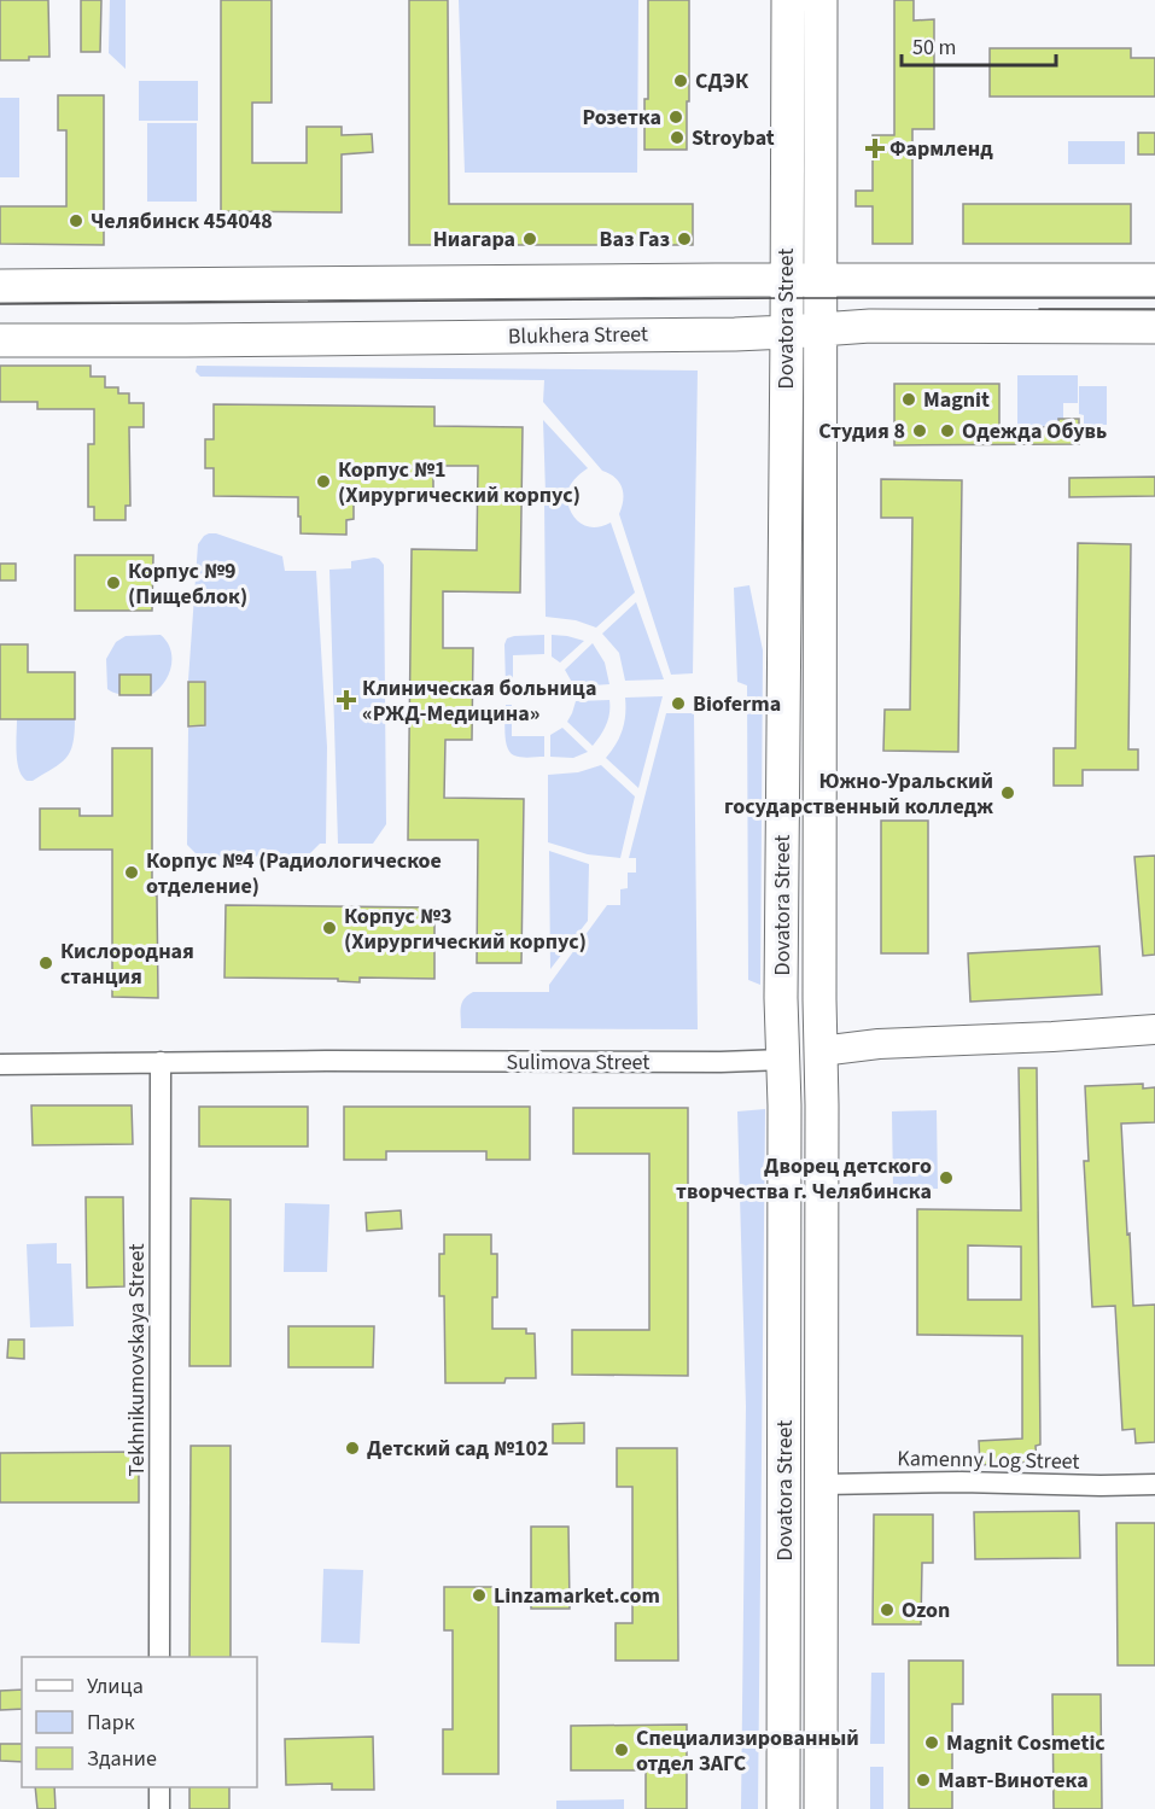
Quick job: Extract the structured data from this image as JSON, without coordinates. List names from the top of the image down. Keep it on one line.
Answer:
{"streets":{"main road":["Dovatora Street","Blukhera Street","Sulimova Street"],"street":["Tekhnikumovskaya Street","Kamenny Log Street"]},"crossings":[["Dovatora Street","Blukhera Street"],["Dovatora Street","Sulimova Street"],["Dovatora Street","Kamenny Log Street"],["Sulimova Street","Tekhnikumovskaya Street"]],"places":{"other":["СДЭК","Розетка","Stroybat","Челябинск 454048","Ниагара","Ваз Газ","Magnit","Студия 8","Одежда Обувь","Корпус №1 (Хирургический корпус)","Корпус №9 (Пищеблок)","Bioferma","Южно-Уральский государственный колледж","Корпус №4 (Радиологическое отделение)","Корпус №3 (Хирургический корпус)","Кислородная станция","Дворец детского творчества г. Челябинска","Детский сад №102","Linzamarket.com","Ozon","Magnit Cosmetic","Специализированный отдел ЗАГС","Мавт-Винотека"],"health":["Фармленд","Клиническая больница «РЖД-Медицина»"]},"legend":["Улица","Парк","Здание"],"scale_bar":"50 m"}
